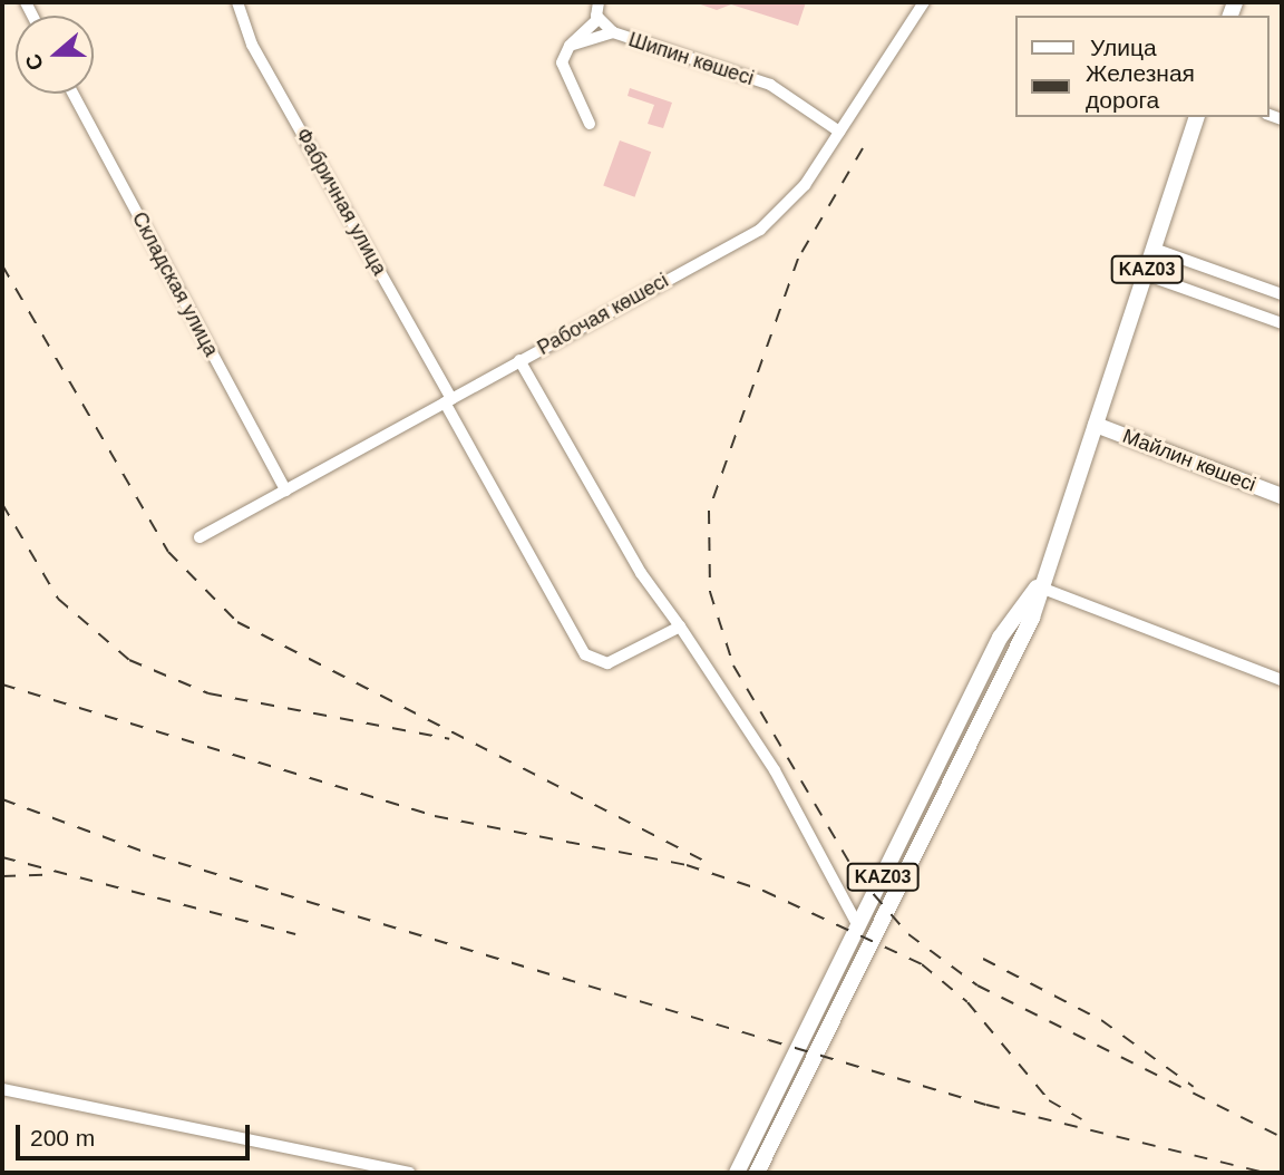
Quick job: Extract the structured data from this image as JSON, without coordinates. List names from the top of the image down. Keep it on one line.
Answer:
{"streets":{"main road":["KАZ03","Майлин көшесі"],"street":["Шипин көшесі","Фабричная улица","Складская улица","Рабочая көшесі"]},"crossings":[["Шипин көшесі","Рабочая көшесі"],["Фабричная улица","Рабочая көшесі"],["KАZ03","Майлин көшесі"],["Складская улица","Рабочая көшесі"]],"legend":["Улица","Железная дорога"],"scale_bar":"200 m","north":"left"}
